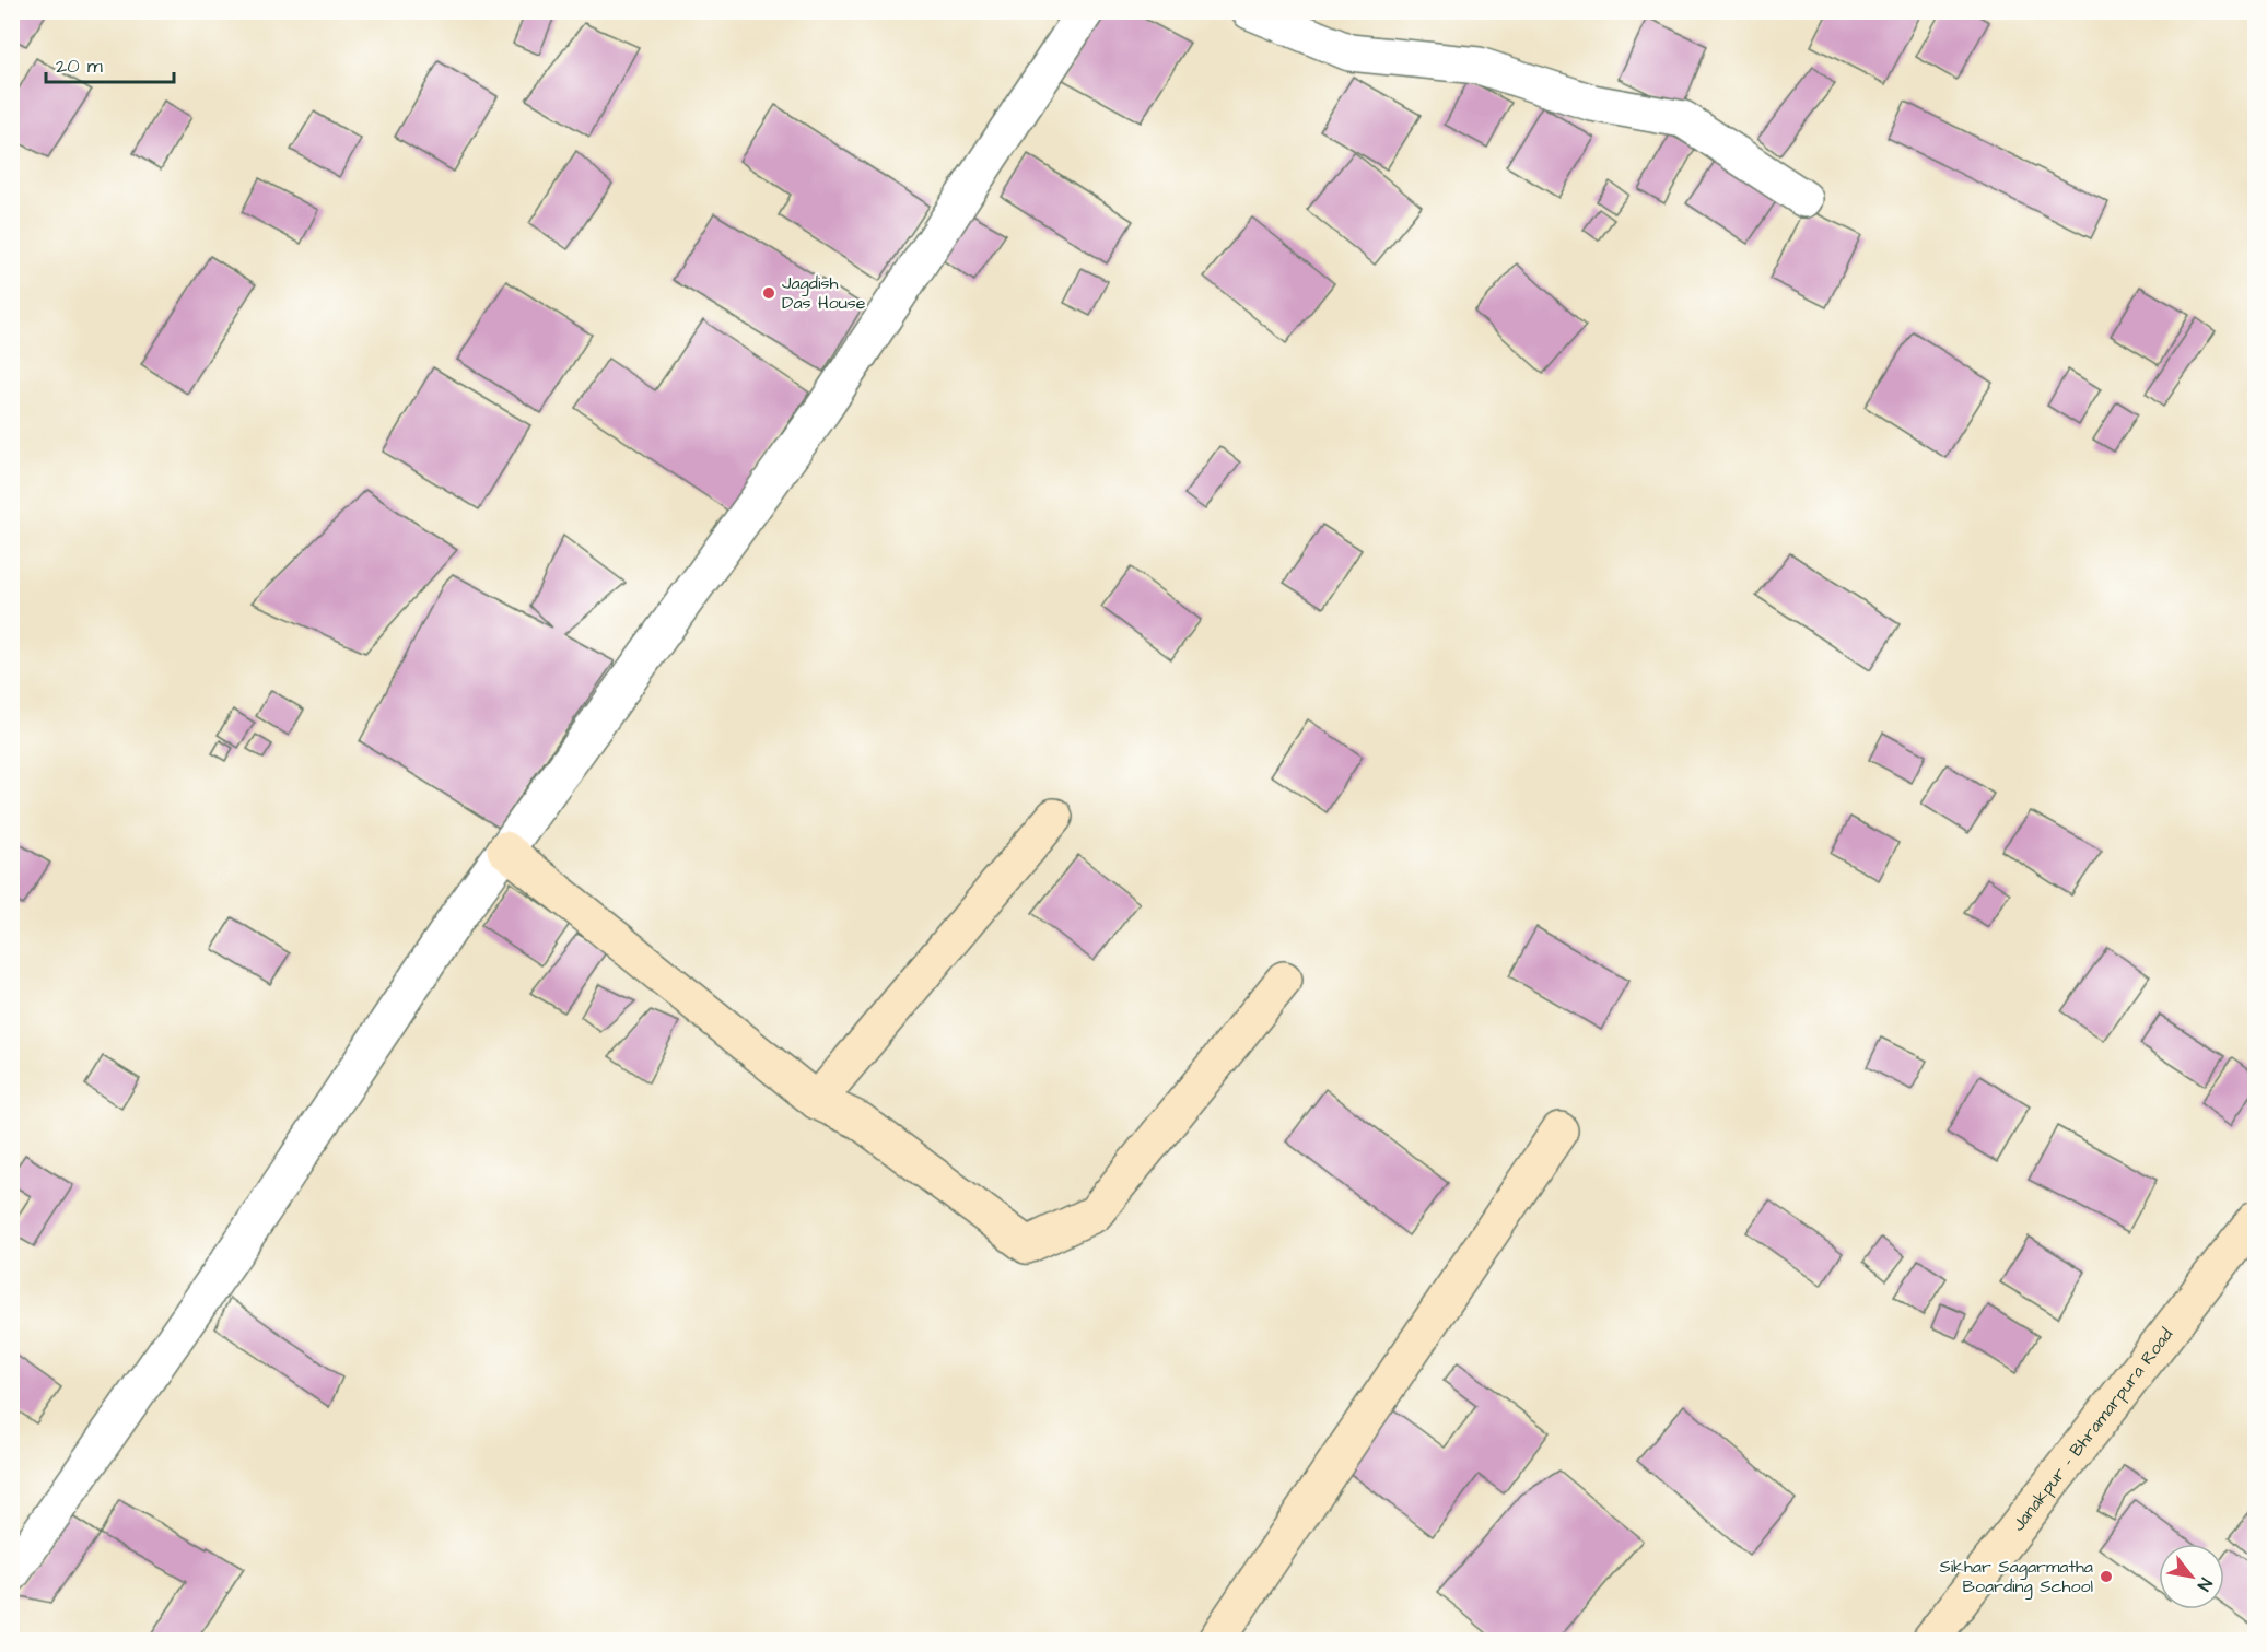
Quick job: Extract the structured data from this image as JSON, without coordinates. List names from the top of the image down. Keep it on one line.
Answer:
{"streets":{"street":["Janakpur - Bhramarpura Road"]},"places":["Jagdish Das House","Sikhar Sagarmatha Boarding School"],"scale_bar":"20 m","north":"bottom right"}
